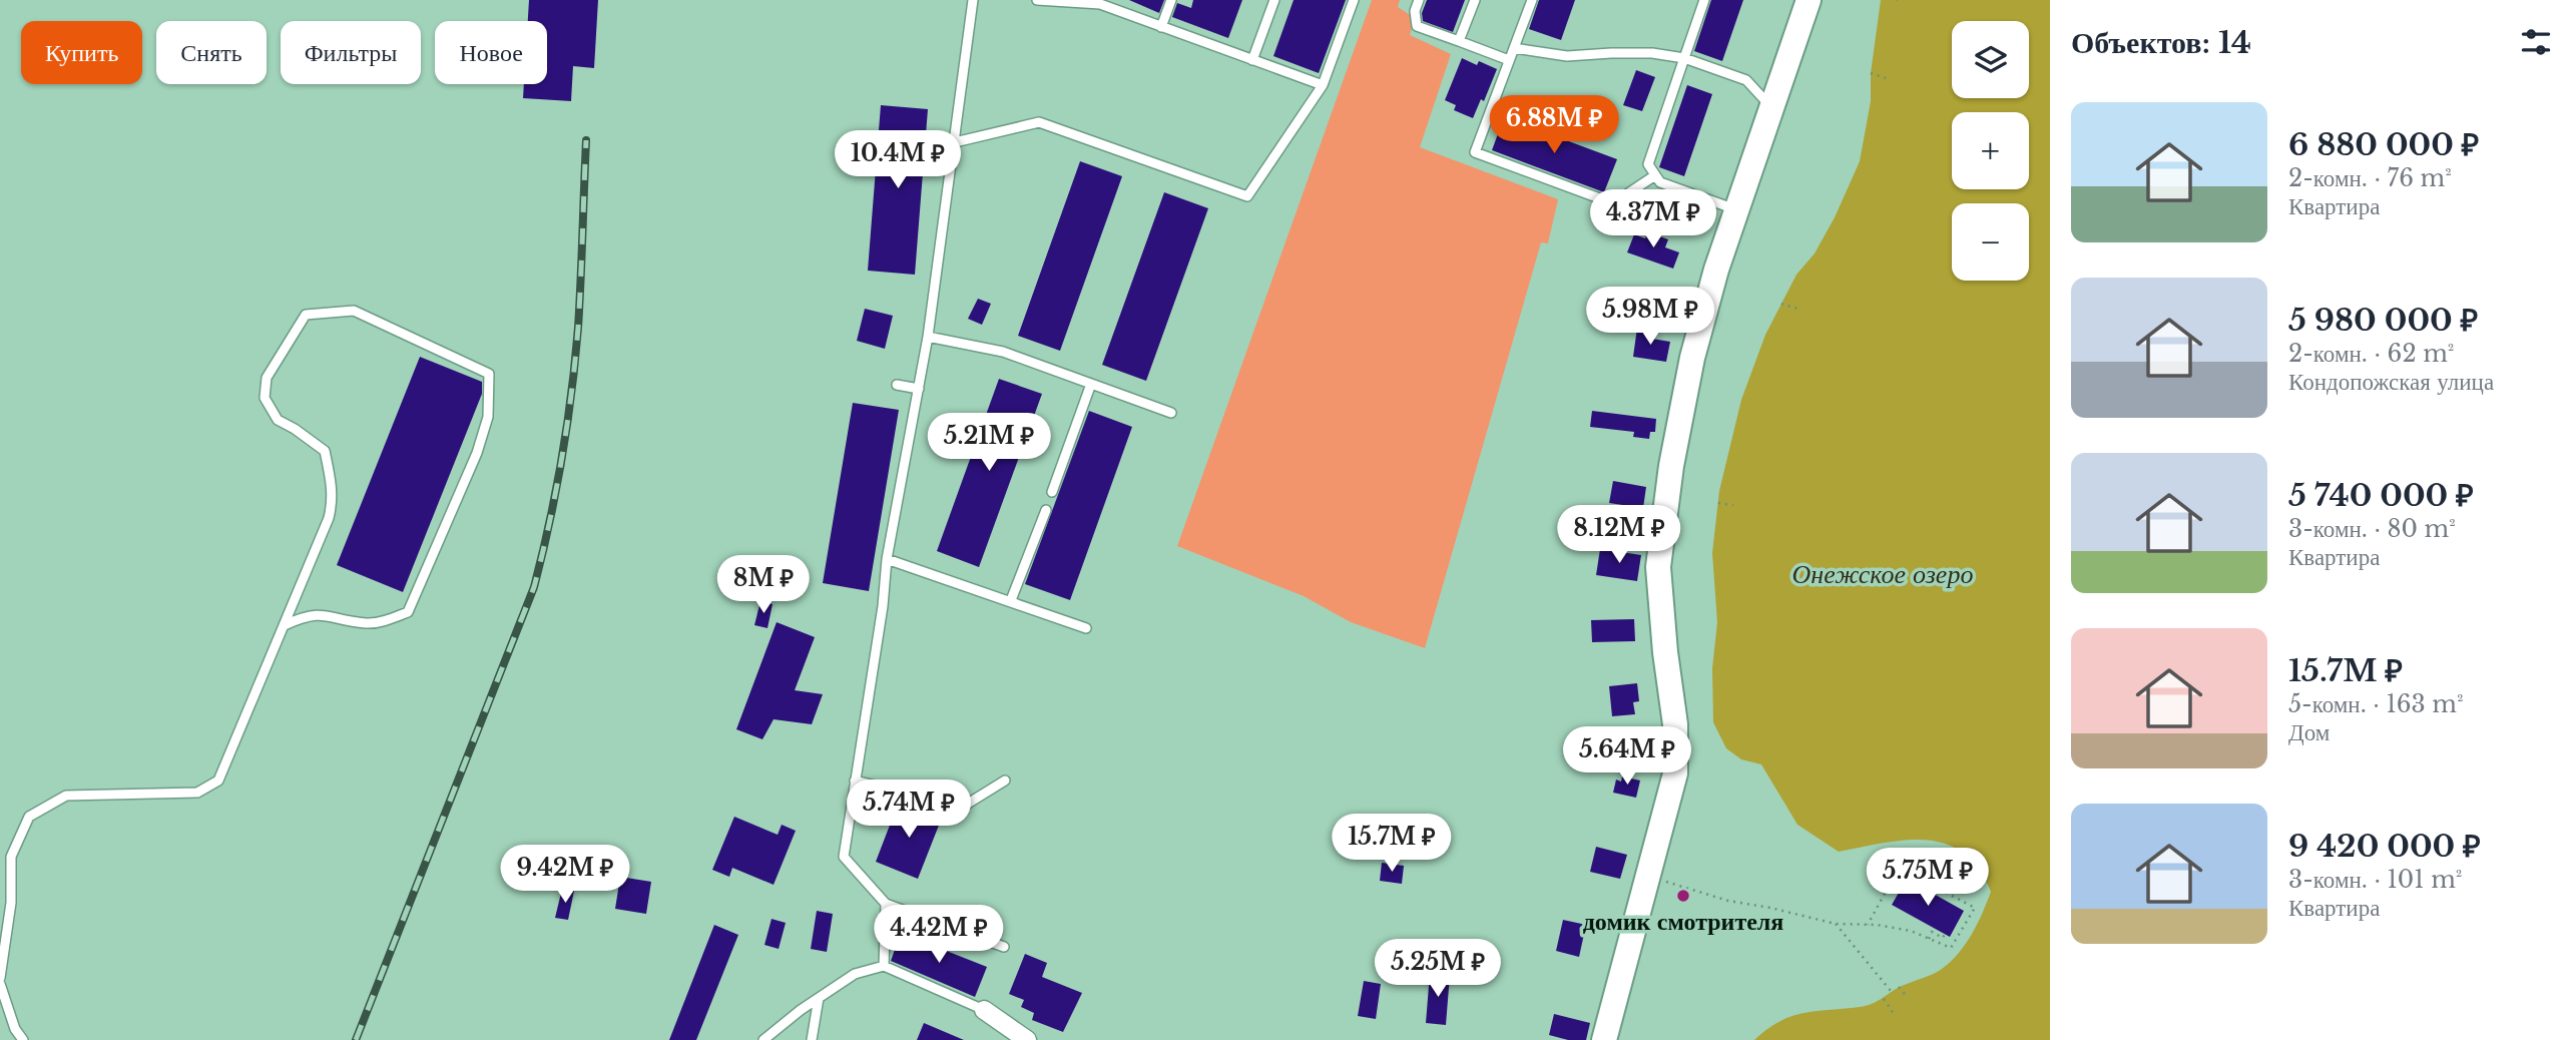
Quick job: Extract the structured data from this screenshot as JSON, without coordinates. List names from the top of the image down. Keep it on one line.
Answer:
{"water":["Онежское озеро"],"places":["домик смотрителя"],"page":{"heading":"Объектов: 14","map_buttons":["+","−"],"chip":["Купить","Снять","Фильтры","Новое"],"list":[{"name":"6 880 000 ₽","note":"2-комн. · 76 m² · Квартира"},{"name":"5 980 000 ₽","note":"2-комн. · 62 m² · Кондопожская улица"},{"name":"5 740 000 ₽","note":"3-комн. · 80 m² · Квартира"},{"name":"15.7M ₽","note":"5-комн. · 163 m² · Дом"},{"name":"9 420 000 ₽","note":"3-комн. · 101 m² · Квартира"}],"price":["6.88M ₽","10.4M ₽","4.37M ₽","5.98M ₽","5.21M ₽","8.12M ₽","8M ₽","5.64M ₽","5.74M ₽","15.7M ₽","9.42M ₽","5.75M ₽","4.42M ₽","5.25M ₽"]}}
